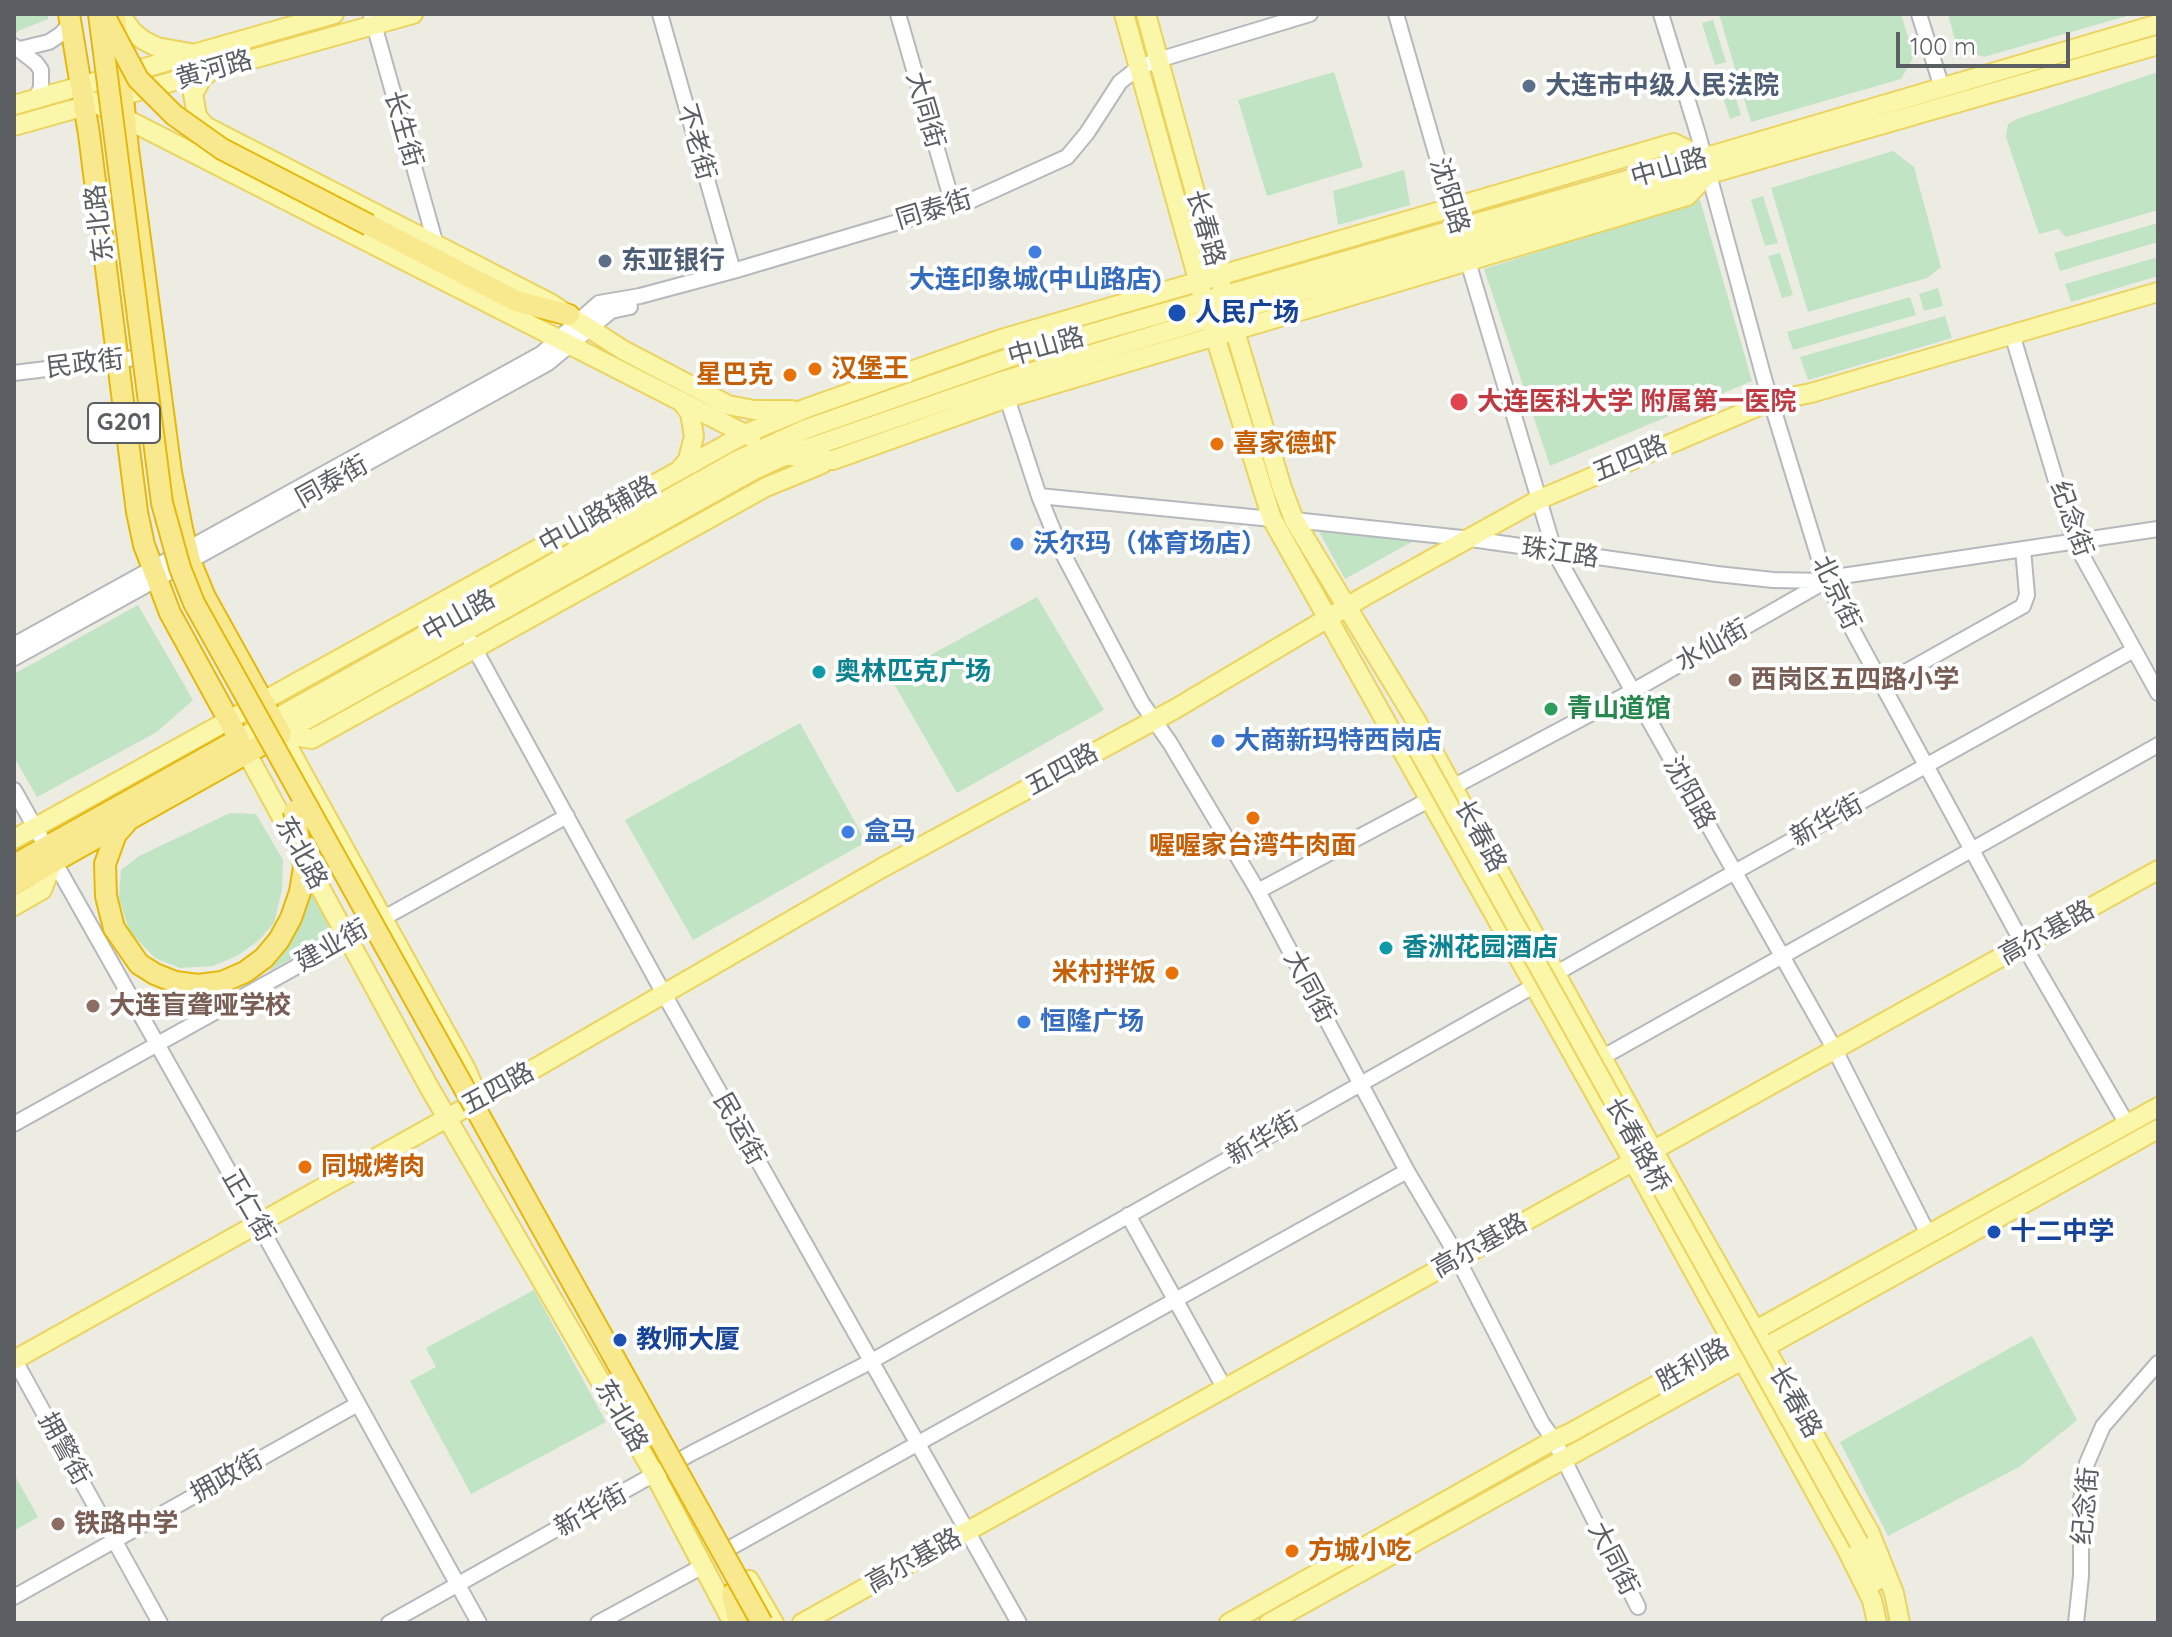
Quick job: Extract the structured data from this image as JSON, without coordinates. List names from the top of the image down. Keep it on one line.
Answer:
{"streets":{"highway":["中山路","东北路","G201"],"main road":["黄河路","长春路","五四路","中山路辅路","高尔基路","长春路桥","胜利路"],"street":["大同街","长生街","不老街","沈阳路","同泰街","民政街","纪念街","珠江路","北京街","水仙街","新华街","建业街","民运街","正仁街","拥警街","拥政街"]},"crossings":[["黄河路","长生街"],["黄河路","东北路"],["大同街","中山路"],["大同街","同泰街"],["大同街","五四路"],["大同街","水仙街"],["大同街","新华街"],["大同街","高尔基路"],["大同街","胜利路"],["不老街","同泰街"],["中山路","沈阳路"],["中山路","东北路"],["中山路","长春路"],["中山路","中山路辅路"],["中山路","北京街"],["中山路","民运街"],["中山路","正仁街"],["沈阳路","五四路"],["沈阳路","中山路辅路"],["沈阳路","珠江路"],["沈阳路","水仙街"],["沈阳路","新华街"],["沈阳路","高尔基路"],["沈阳路","胜利路"],["同泰街","东北路"],["同泰街","长春路"],["东北路","民政街"],["东北路","五四路"],["东北路","中山路辅路"],["东北路","新华街"],["东北路","建业街"],["长春路","五四路"],["长春路","中山路辅路"],["长春路","珠江路"],["长春路","水仙街"],["长春路","新华街"],["长春路","高尔基路"],["长春路","胜利路"],["五四路","纪念街"],["五四路","珠江路"],["五四路","北京街"],["五四路","民运街"],["五四路","正仁街"],["五四路","拥警街"],["中山路辅路","北京街"],["中山路辅路","正仁街"],["纪念街","水仙街"],["纪念街","新华街"],["珠江路","北京街"],["珠江路","水仙街"],["北京街","水仙街"],["北京街","新华街"],["北京街","高尔基路"],["北京街","胜利路"],["新华街","民运街"],["新华街","正仁街"],["高尔基路","民运街"],["建业街","民运街"],["建业街","正仁街"],["正仁街","拥政街"],["拥警街","拥政街"]],"places":["大连市中级人民法院","大连印象城(中山路店)","东亚银行","人民广场","汉堡王","星巴克","大连医科大学 附属第一医院","喜家德虾","沃尔玛（体育场店）","奥林匹克广场","西岗区五四路小学","青山道馆","大商新玛特西岗店","喔喔家台湾牛肉面","盒马","香洲花园酒店","米村拌饭","大连盲聋哑学校","恒隆广场","同城烤肉","十二中学","教师大厦","铁路中学","方城小吃"],"scale_bar":"100 m"}
